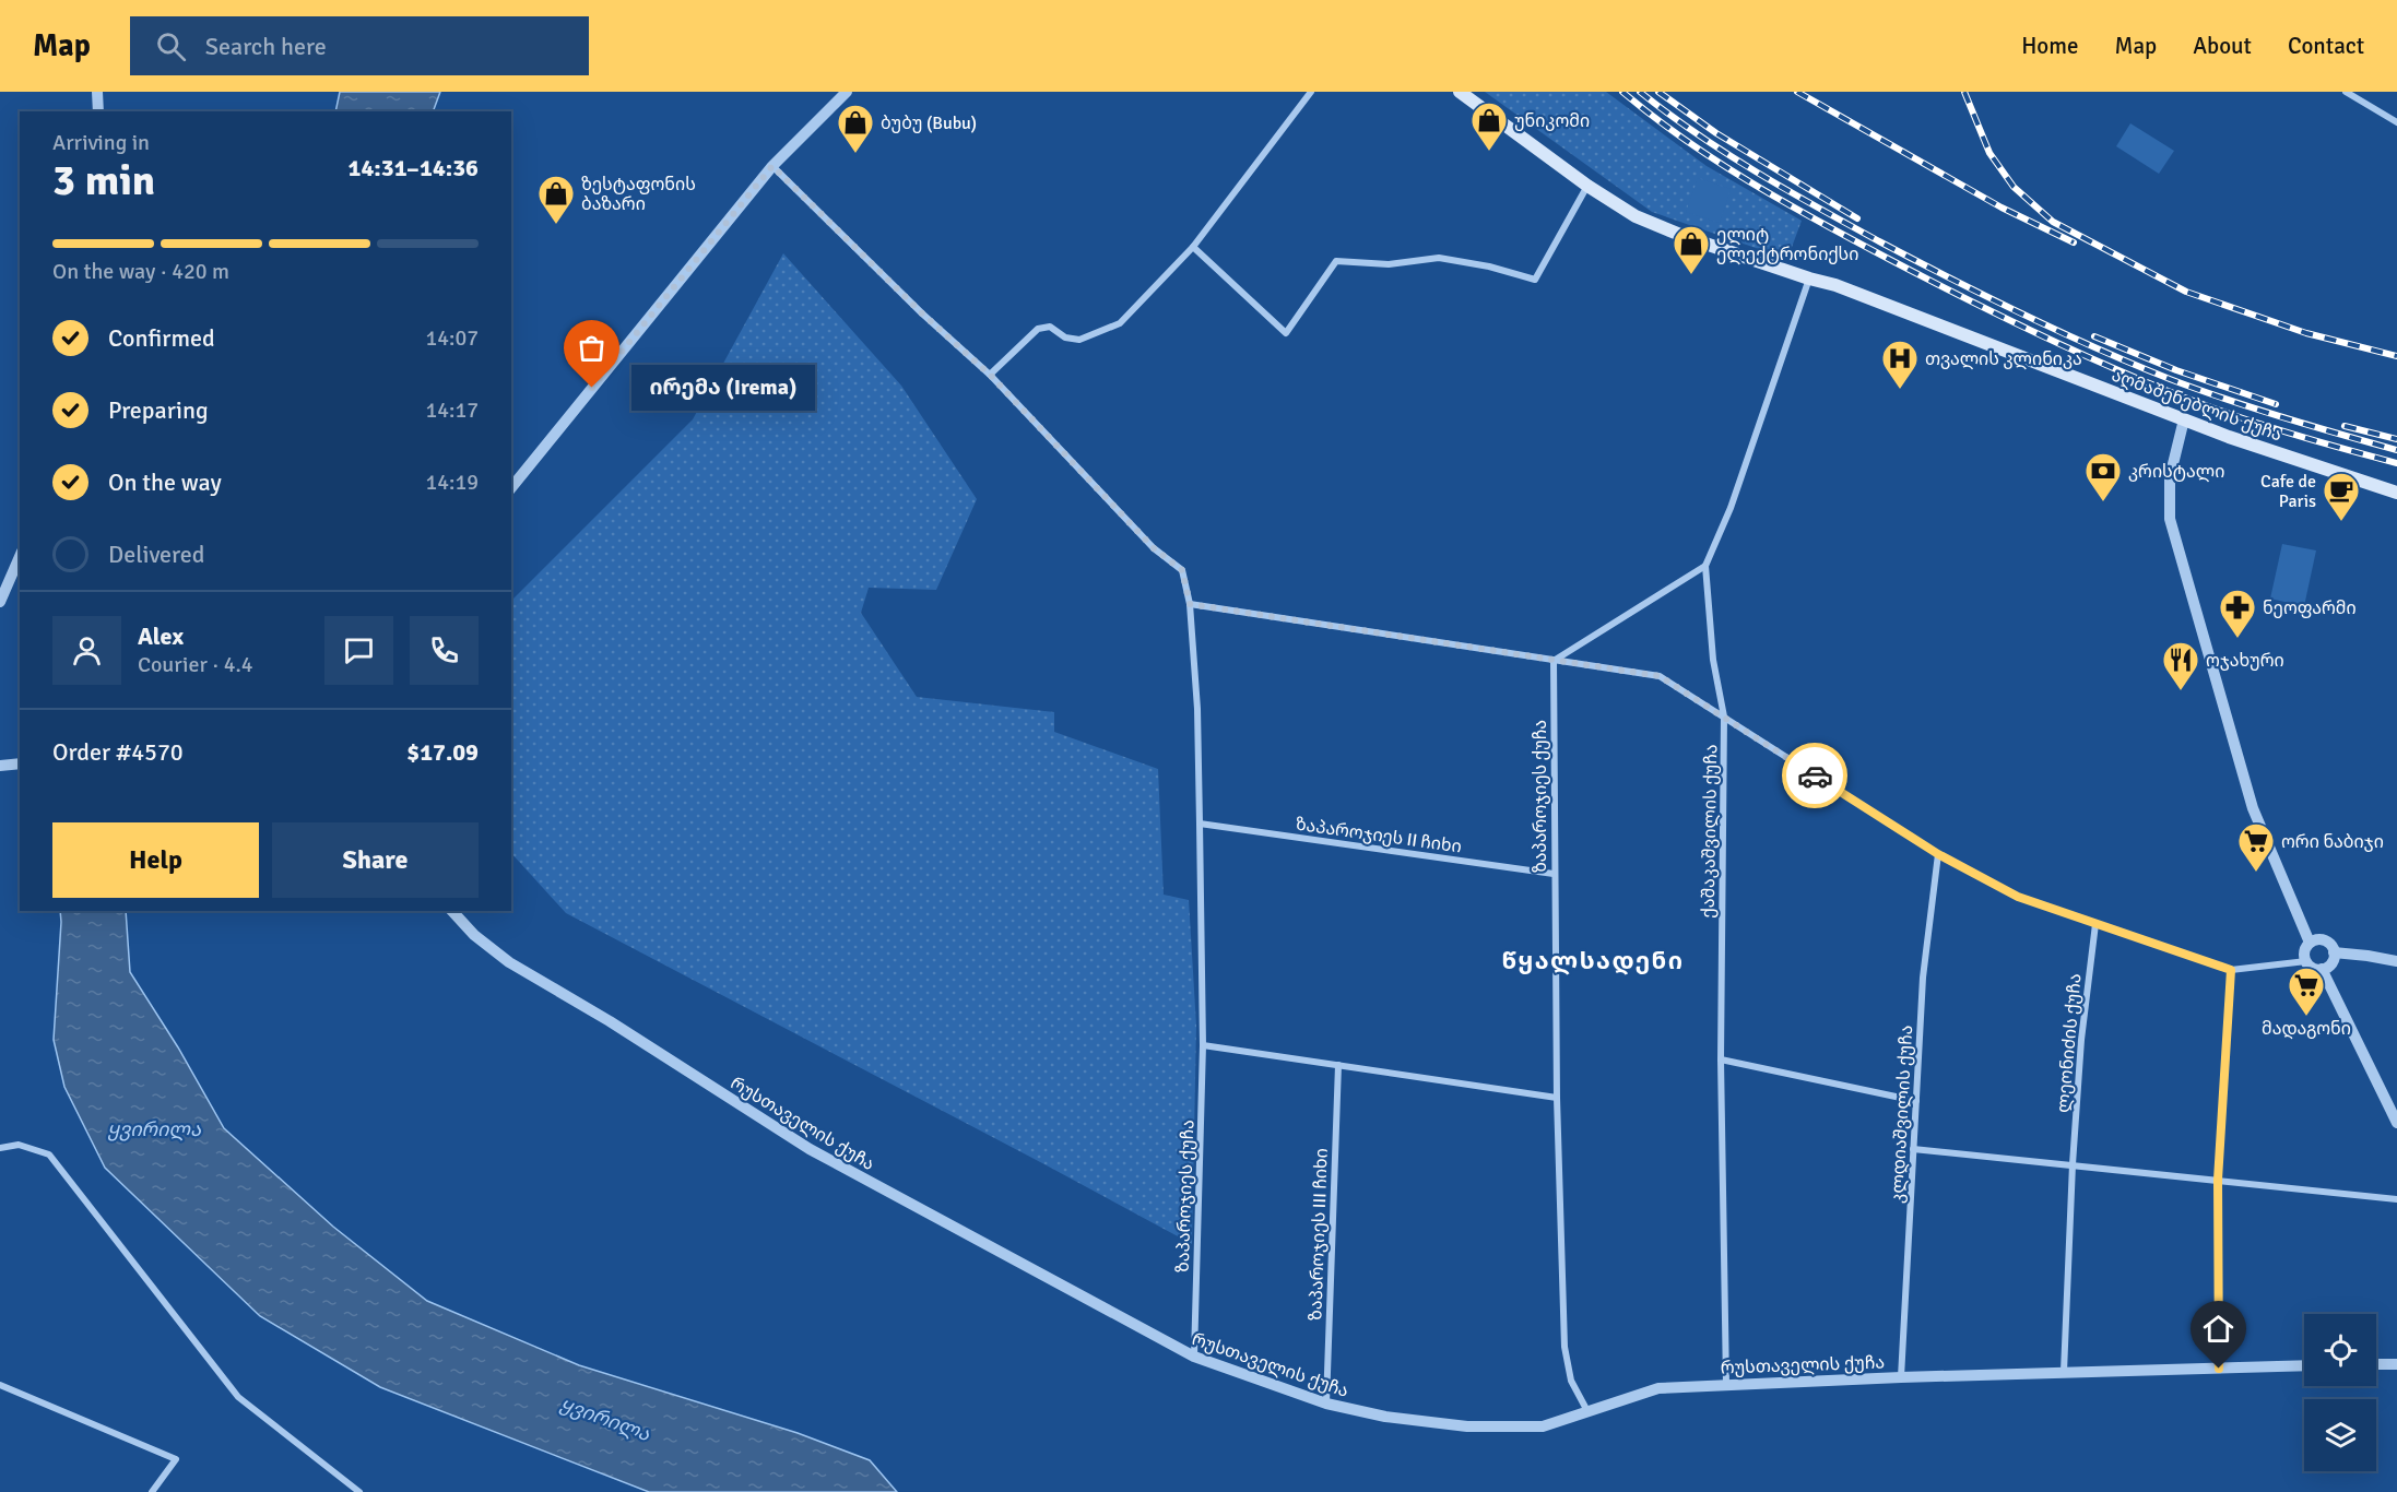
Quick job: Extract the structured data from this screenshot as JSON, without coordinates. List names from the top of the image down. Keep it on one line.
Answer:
{"streets":{"main road":["აღმაშენებლის ქუჩა"],"street":["ზაპაროჯიეს ქუჩა","ქაშაკაშვილის ქუჩა","ზაპაროჯიეს II ჩიხი","ლეონიძის ქუჩა","კლდიაშვილის ქუჩა","რუსთაველის ქუჩა","ზაპაროჯიეს III ჩიხი"]},"crossings":[["ზაპაროჯიეს ქუჩა","ზაპაროჯიეს II ჩიხი"],["ზაპაროჯიეს ქუჩა","რუსთაველის ქუჩა"],["ქაშაკაშვილის ქუჩა","რუსთაველის ქუჩა"],["ლეონიძის ქუჩა","რუსთაველის ქუჩა"],["კლდიაშვილის ქუჩა","რუსთაველის ქუჩა"],["რუსთაველის ქუჩა","ზაპაროჯიეს III ჩიხი"]],"districts":["წყალსადენი"],"water":["ყვირილა"],"places":{"shop":["უნიკომი","ბუბუ (Bubu)","ზესტაფონის ბაზარი","ელიტ ელექტრონიქსი"],"other":["ირემა (Irema)"],"hospital":["თვალის კლინიკა"],"bank":["კრისტალი"],"cafe":["Cafe de Paris"],"pharmacy":["ნეოფარმი"],"restaurant":["ოჯახური"],"supermarket":["ორი ნაბიჯი","მადაგონი"]},"page":{"header":"Map","search":"Search here","nav":["Home","Map","About","Contact"],"heading":["3 min","Arriving in","14:31–14:36"],"panel":["Alex","Courier · 4.4","Order #4570","$17.09"],"bar":"On the way · 420 m","list":[["Confirmed","14:07"],["Preparing","14:17"],["On the way","14:19"],"Delivered"],"bubble":"ირემა (Irema)","buttons":["Help","Share"]}}
